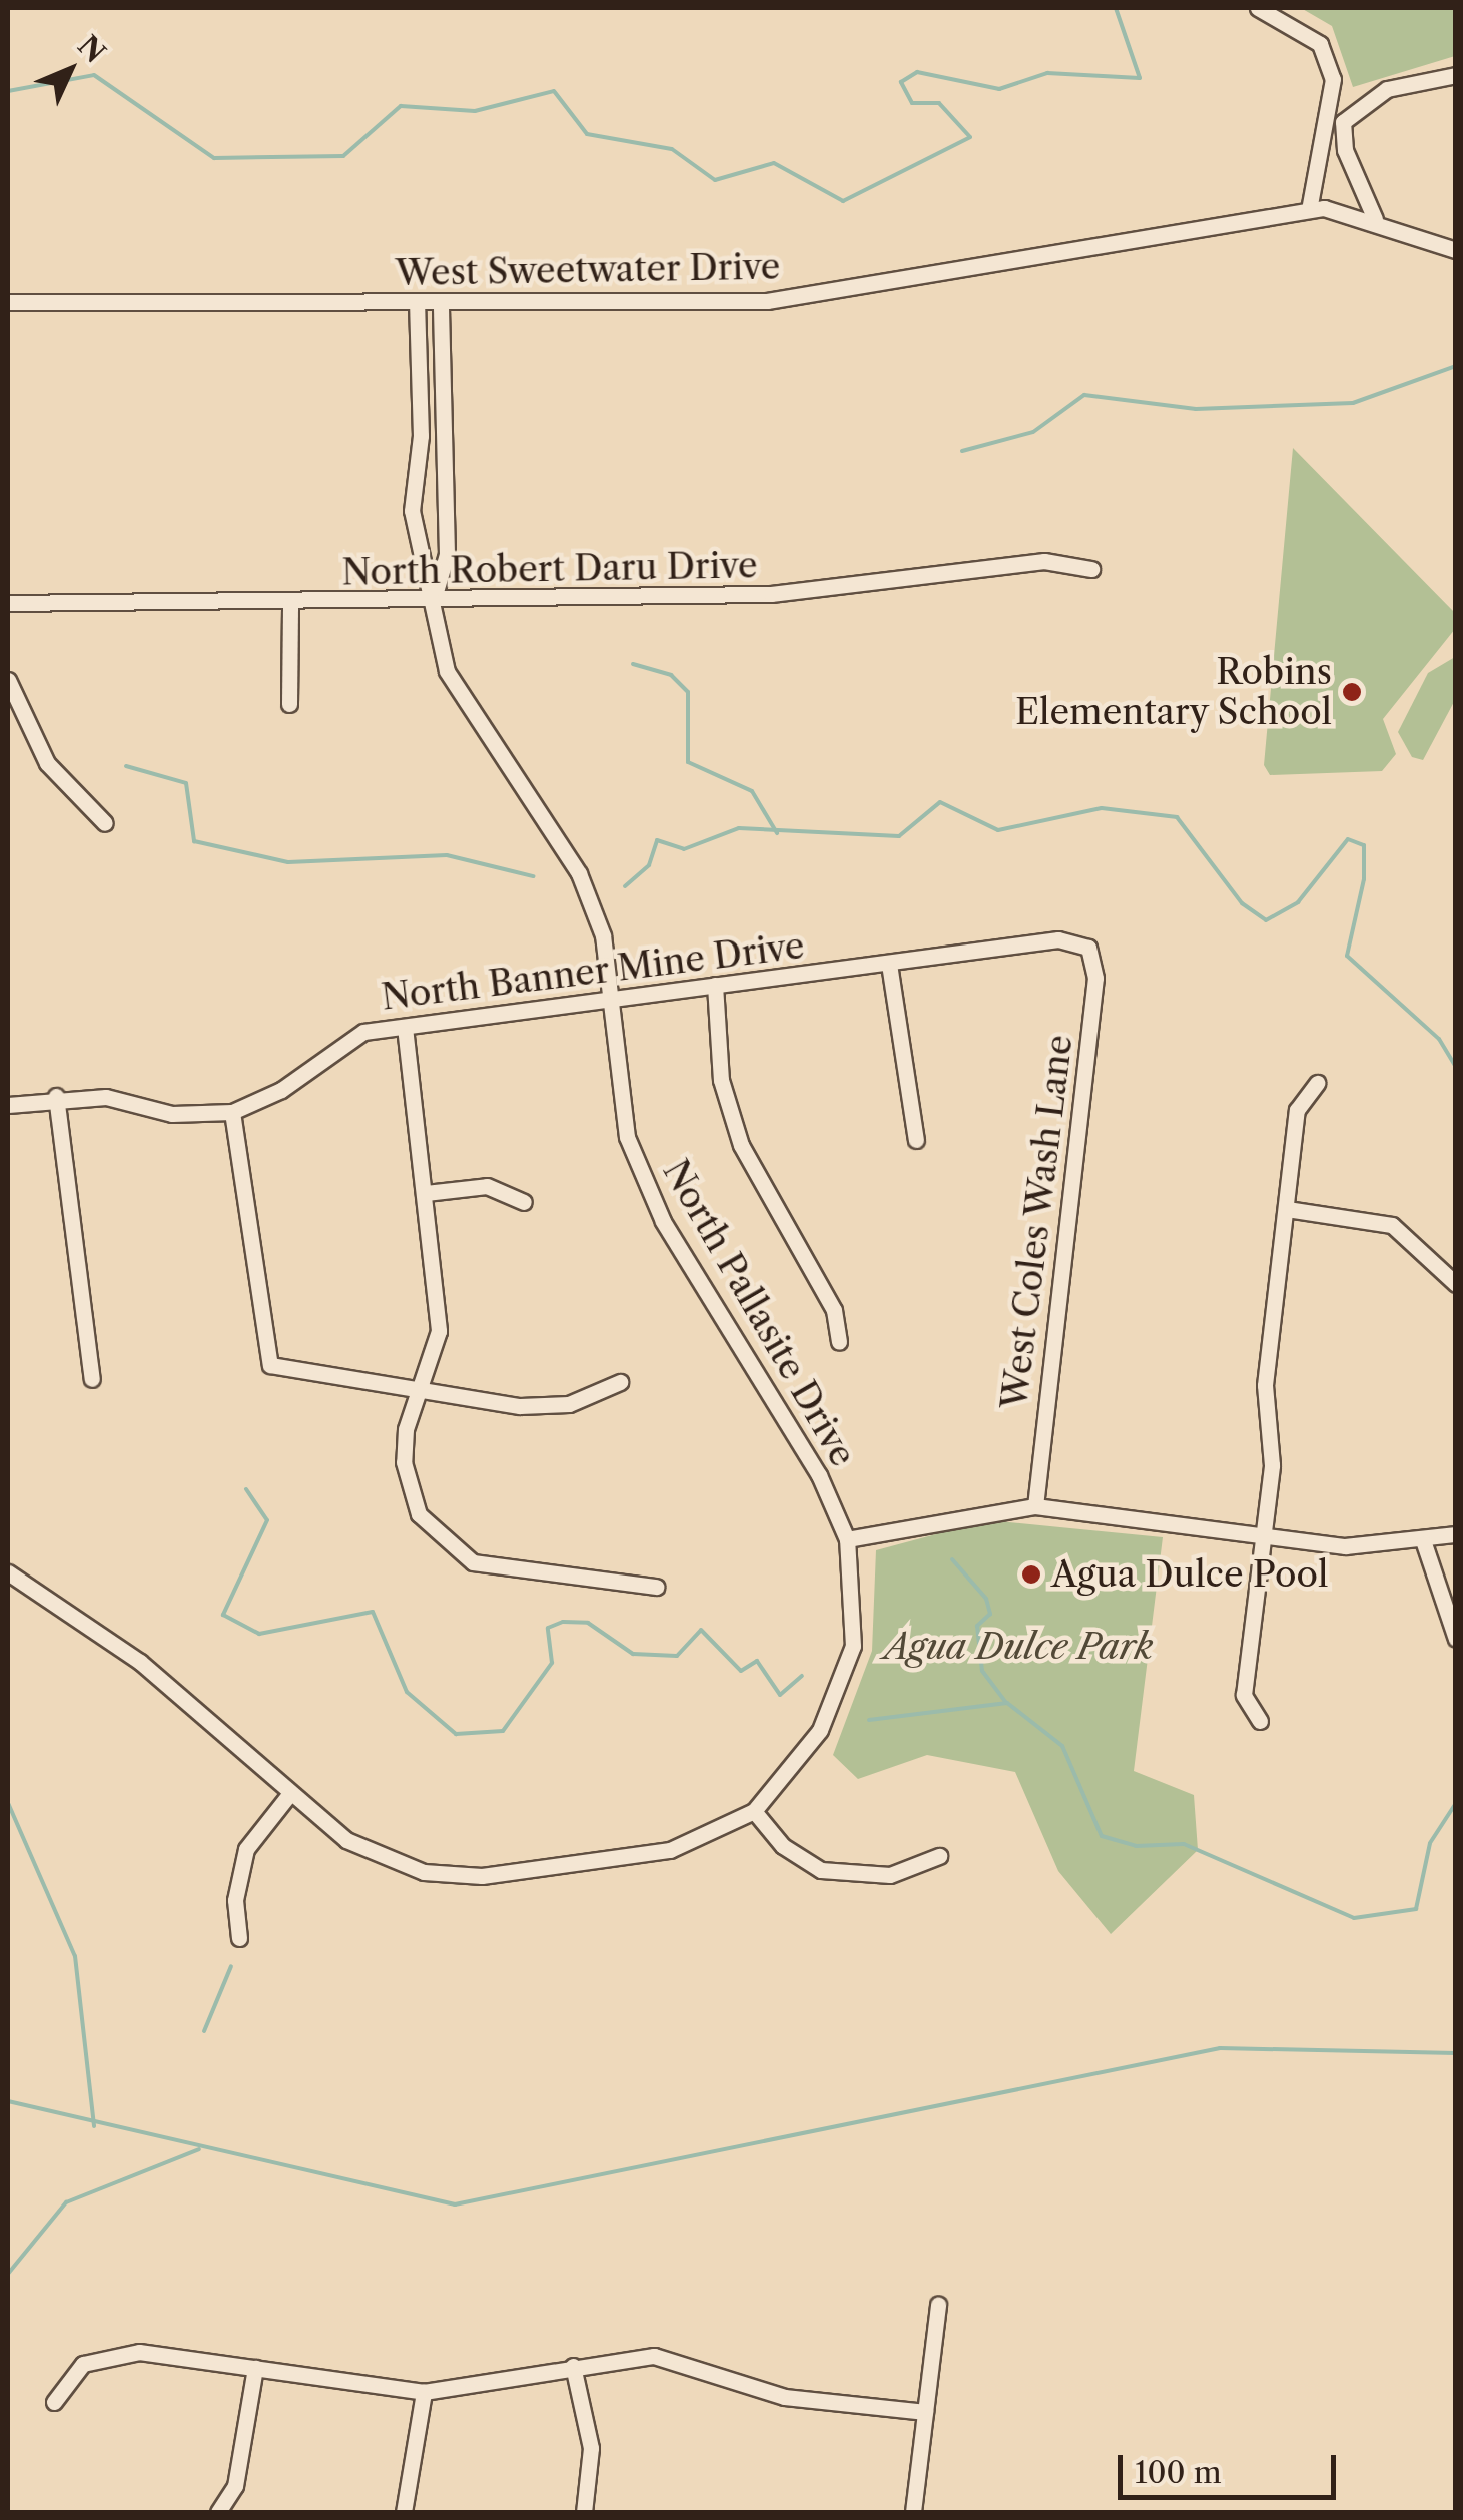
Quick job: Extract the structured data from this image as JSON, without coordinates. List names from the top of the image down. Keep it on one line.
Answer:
{"streets":{"street":["West Sweetwater Drive","North Robert Daru Drive","North Banner Mine Drive","West Coles Wash Lane","North Pallasite Drive"]},"crossings":[["West Sweetwater Drive","North Pallasite Drive"],["North Robert Daru Drive","North Pallasite Drive"],["North Banner Mine Drive","West Coles Wash Lane"],["North Banner Mine Drive","North Pallasite Drive"]],"parks":["Agua Dulce Park"],"places":["Robins Elementary School","Agua Dulce Pool"],"scale_bar":"100 m","north":"top right"}
